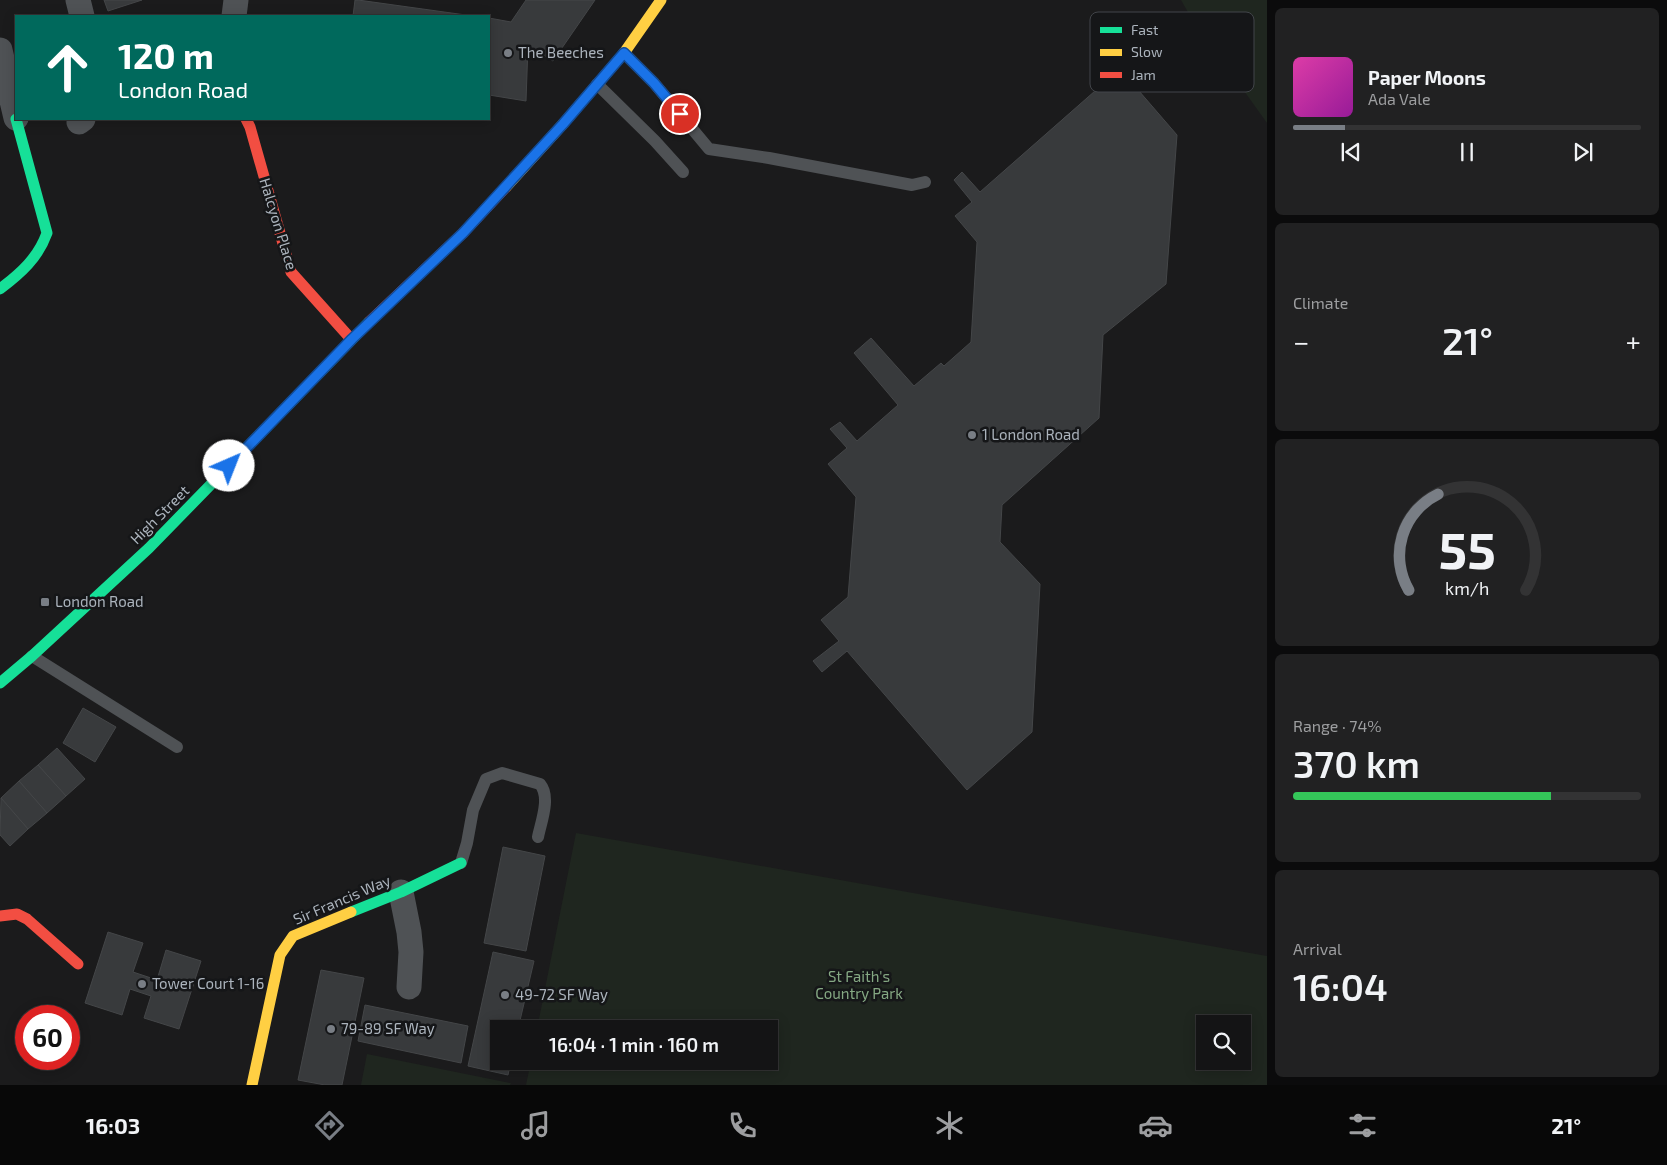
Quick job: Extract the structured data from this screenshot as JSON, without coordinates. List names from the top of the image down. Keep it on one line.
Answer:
{"streets":{"main road":["Halcyon Place","High Street","Sir Francis Way"]},"crossings":[["Halcyon Place","High Street"]],"parks":["St Faith's Country Park"],"places":{"other":["The Beeches","1 London Road","Tower Court 1-16","49-72 SF Way","79-89 SF Way"],"transit":["London Road"]},"legend":["Fast","Slow","Jam"],"page":{"turn":["120 m","London Road"],"song":["Paper Moons","Ada Vale"],"tile":["Climate",["Range · 74%","370 km"],["Arrival","16:04"]],"heat":["−","21°","+"],"limit":"60","trip":"16:04 · 1 min · 160 m","tabs":["16:03","21°"],"gauge":["55","km/h"]}}
